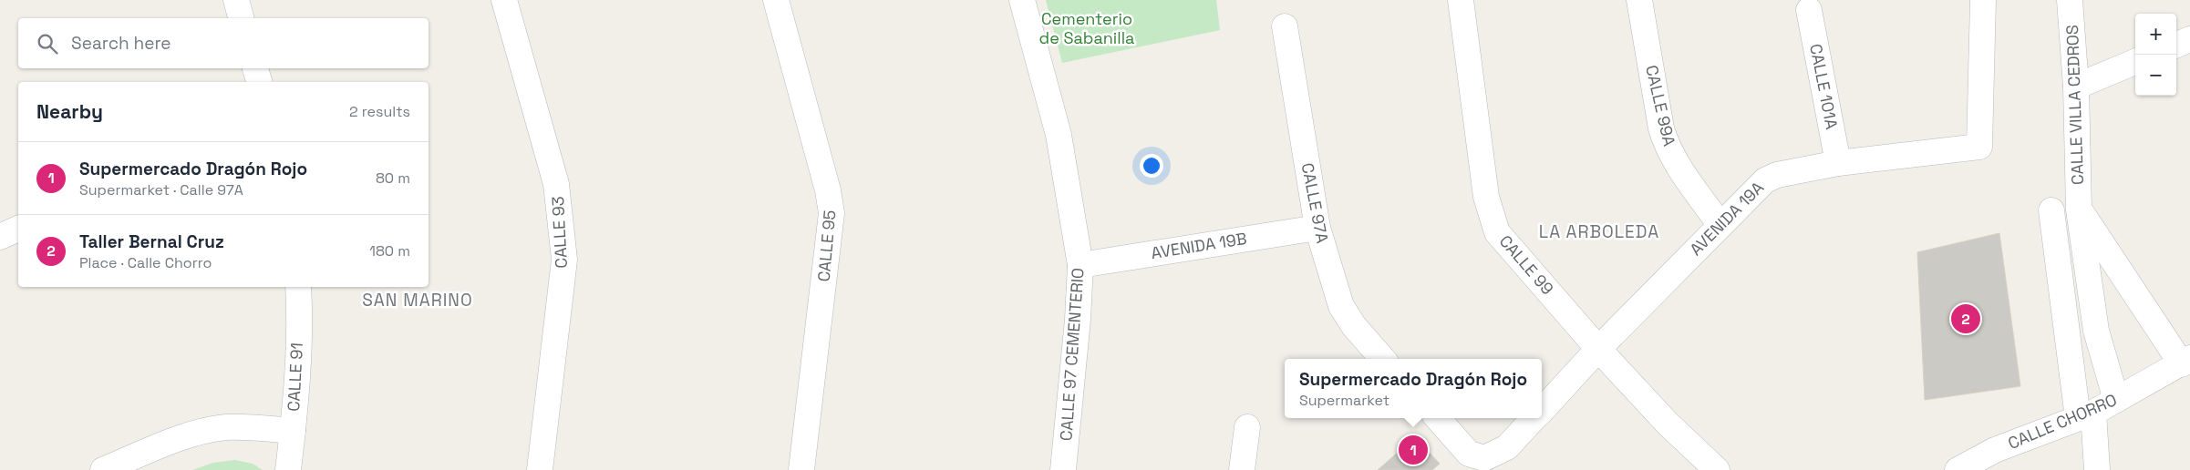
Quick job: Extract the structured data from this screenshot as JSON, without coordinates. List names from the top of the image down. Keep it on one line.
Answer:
{"streets":{"street":["CALLE 101A","CALLE VILLA CEDROS","CALLE 99A","CALLE 97A","AVENIDA 19A","CALLE 93","CALLE 95","AVENIDA 19B","CALLE 99","CALLE 97 CEMENTERIO","CALLE 91","CALLE CHORRO"]},"crossings":[["CALLE 101A","AVENIDA 19A"],["CALLE VILLA CEDROS","CALLE CHORRO"],["CALLE 99A","AVENIDA 19A"],["CALLE 97A","AVENIDA 19B"],["AVENIDA 19A","CALLE 99"],["AVENIDA 19B","CALLE 97 CEMENTERIO"]],"districts":["LA ARBOLEDA","SAN MARINO"],"parks":["Cementerio de Sabanilla"],"page":{"map_buttons":["+","−"],"search":"Search here","heading":["Nearby","2 results"],"list":[{"mark":"1","name":"Supermercado Dragón Rojo","note":"Supermarket · Calle 97A","value":"80 m"},{"mark":"2","name":"Taller Bernal Cruz","note":"Place · Calle Chorro","value":"180 m"}],"pins":["2","1"],"popup":["Supermercado Dragón Rojo","Supermarket"]}}
